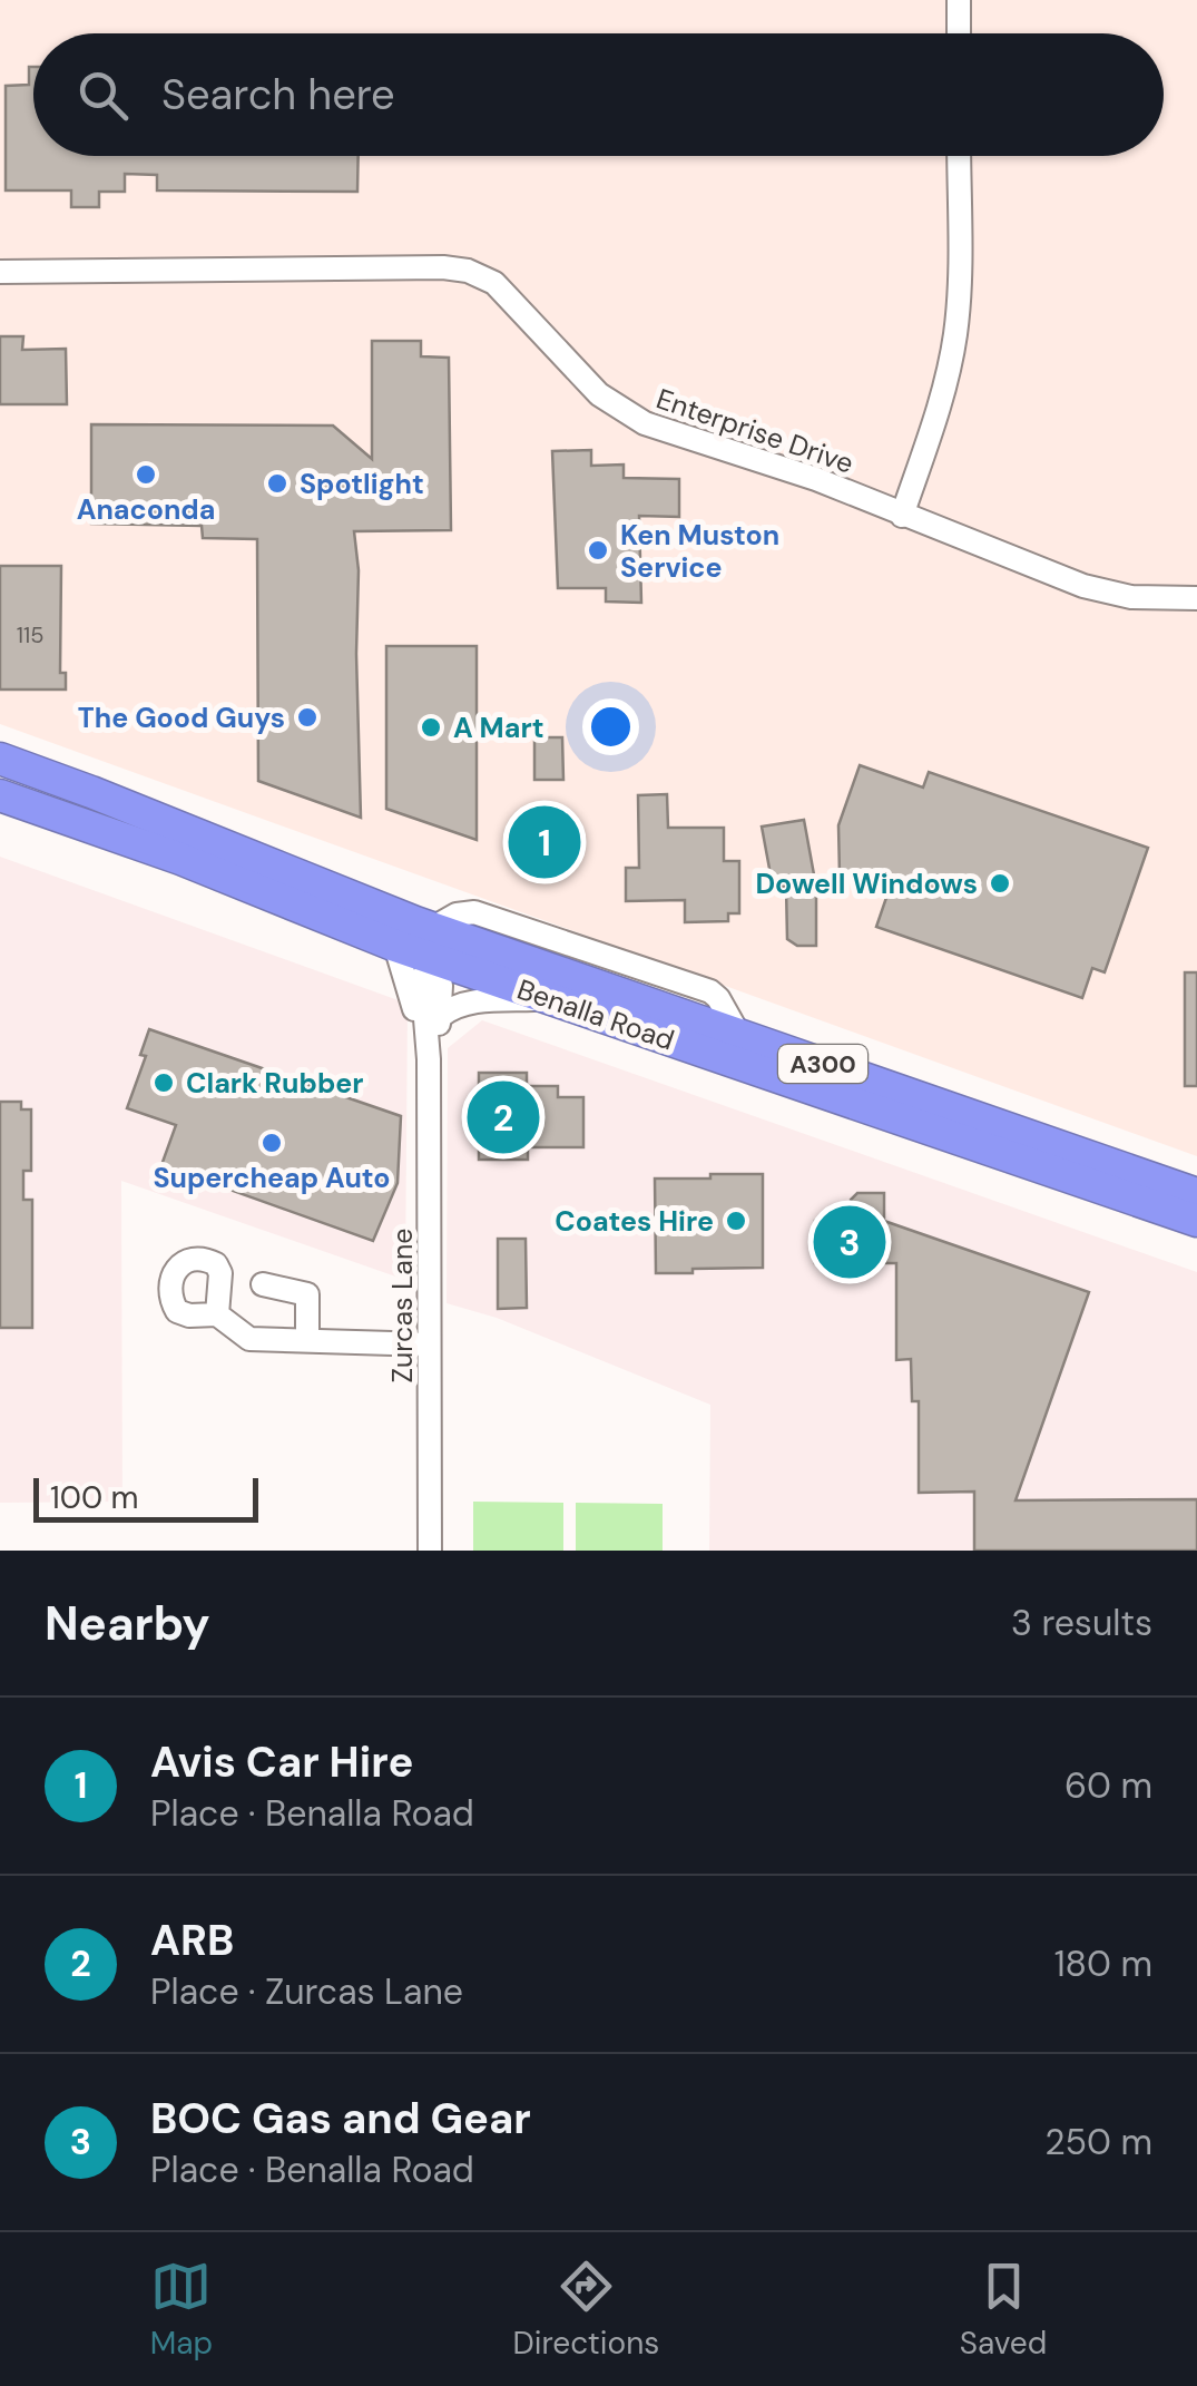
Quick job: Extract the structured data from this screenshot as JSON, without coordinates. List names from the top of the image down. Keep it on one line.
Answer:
{"streets":{"highway":["Benalla Road","A300"],"street":["Enterprise Drive","Zurcas Lane"]},"crossings":[["Benalla Road","Zurcas Lane"]],"places":["Anaconda","Spotlight","Ken Muston Service","The Good Guys","A Mart","Dowell Windows","Clark Rubber","Supercheap Auto","Coates Hire"],"house_numbers":["115"],"scale_bar":"100 m","page":{"search":"Search here","pins":["1","2","3"],"scale":"100 m","heading":["Nearby","3 results"],"list":[{"mark":"1","name":"Avis Car Hire","note":"Place · Benalla Road","value":"60 m"},{"mark":"2","name":"ARB","note":"Place · Zurcas Lane","value":"180 m"},{"mark":"3","name":"BOC Gas and Gear","note":"Place · Benalla Road","value":"250 m"}],"nav":["Map","Directions","Saved"]}}
